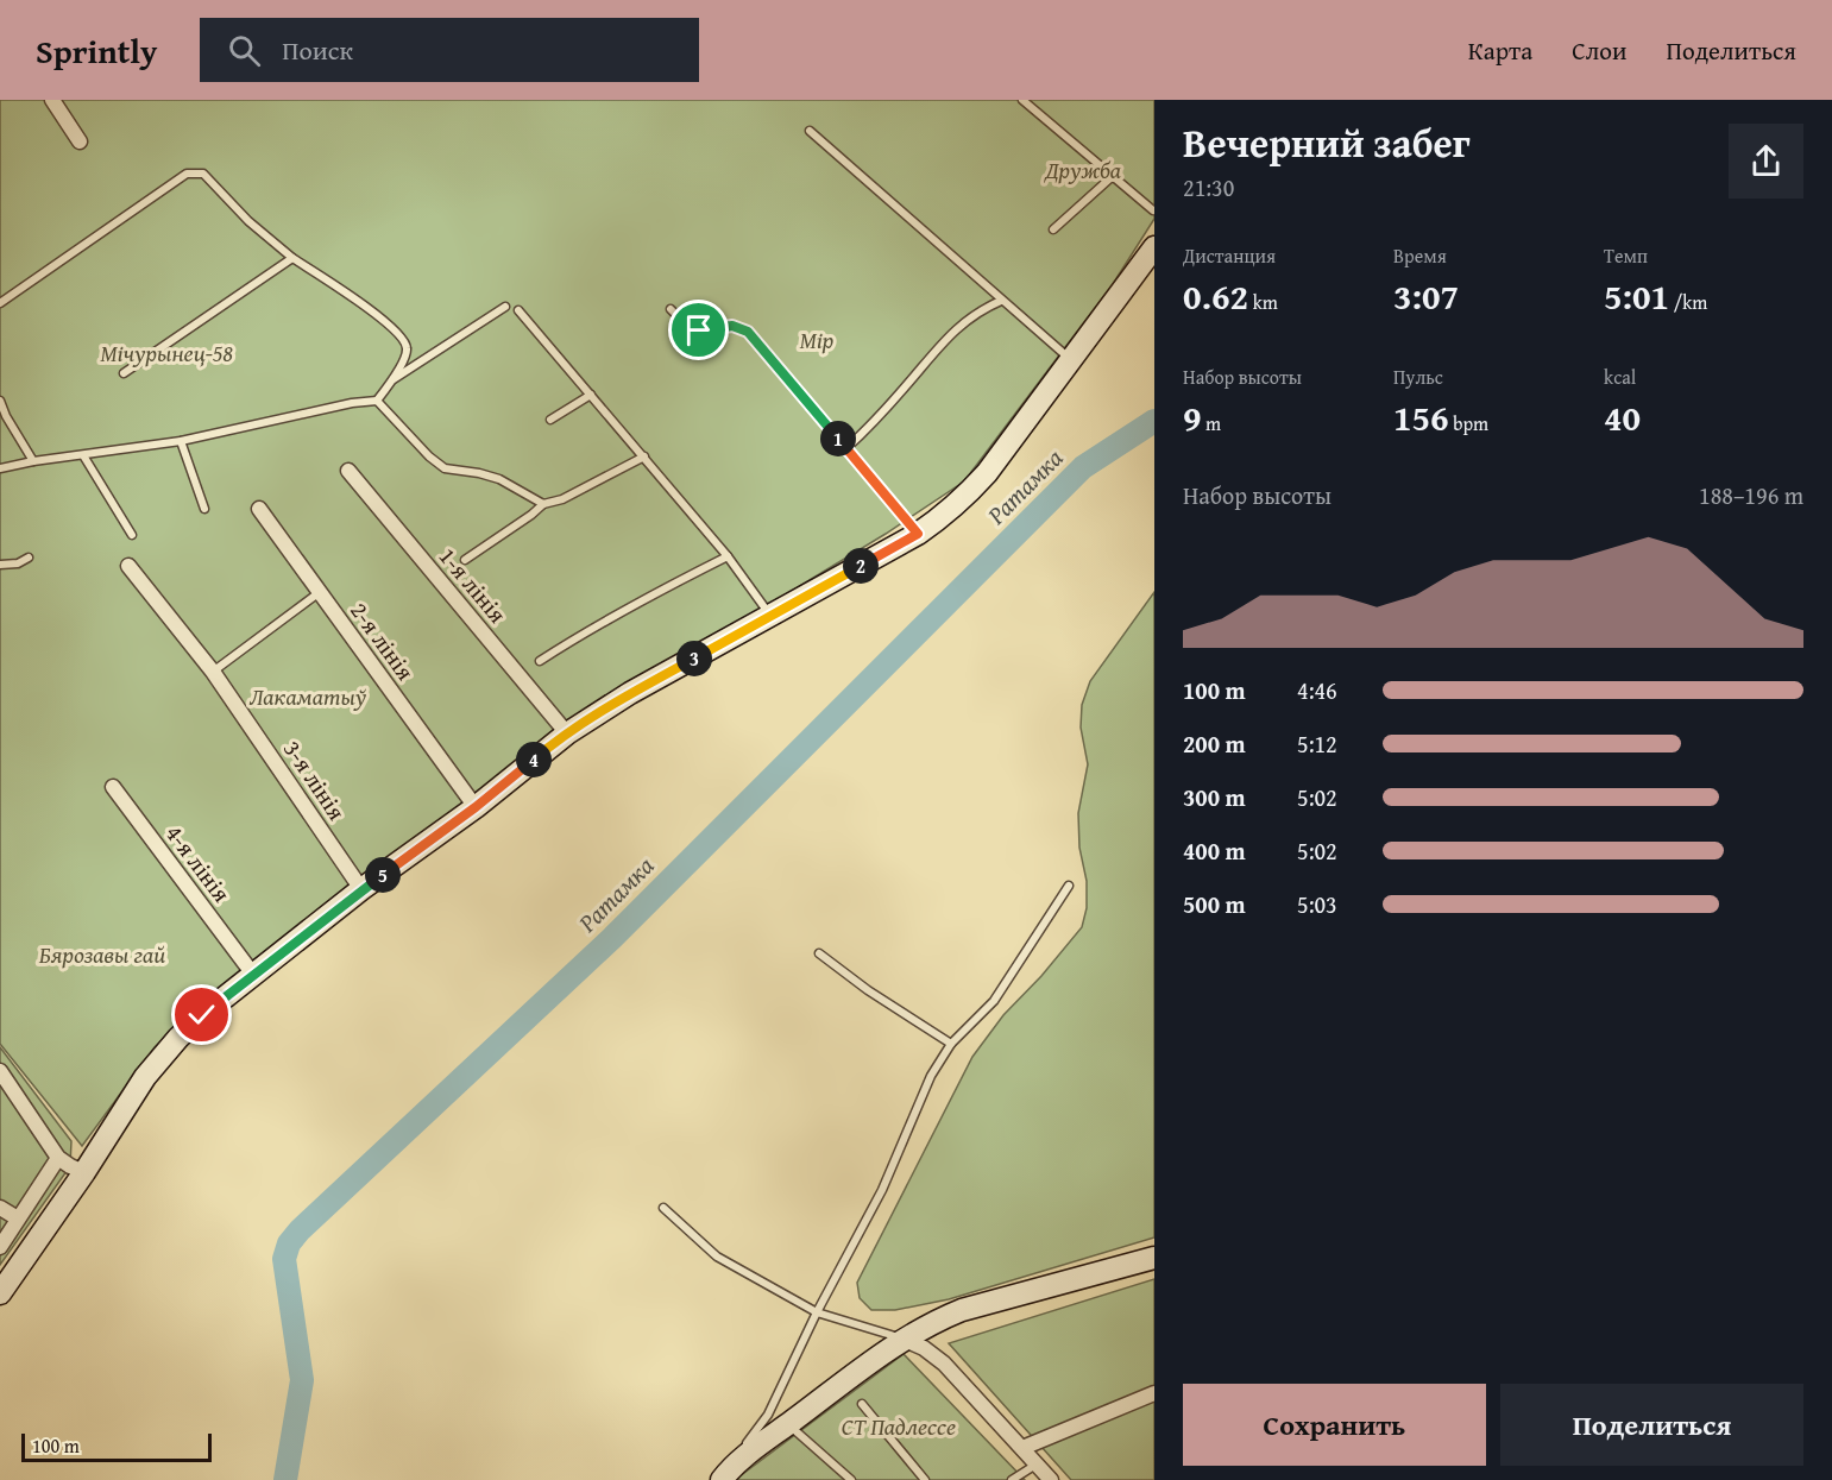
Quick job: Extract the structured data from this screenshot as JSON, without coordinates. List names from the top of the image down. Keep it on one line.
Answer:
{"streets":{"street":["1-я лінія","2-я лінія","3-я лінія","4-я лінія"]},"water":["Ратамка"],"parks":["Дружба","Мір","Мічурынец-58","Лакаматыў","Бярозавы гай","СТ Падлессе"],"scale_bar":"100 m","page":{"header":"Sprintly","search":"Поиск","nav":["Карта","Слои","Поделиться"],"heading":["Вечерний забег","21:30"],"stats":[["Дистанция","0.62 km"],["Время","3:07"],["Темп","5:01 /km"],["Набор высоты","9 m"],["Пульс","156 bpm"],["kcal","40"]],"pins":["1","2","3","4","5"],"chart":["Набор высоты","188–196 m"],"list":[{"name":"100 m","note":"4:46"},{"name":"200 m","note":"5:12"},{"name":"300 m","note":"5:02"},{"name":"400 m","note":"5:02"},{"name":"500 m","note":"5:03"}],"buttons":["Сохранить","Поделиться"],"scale":"100 m"}}
